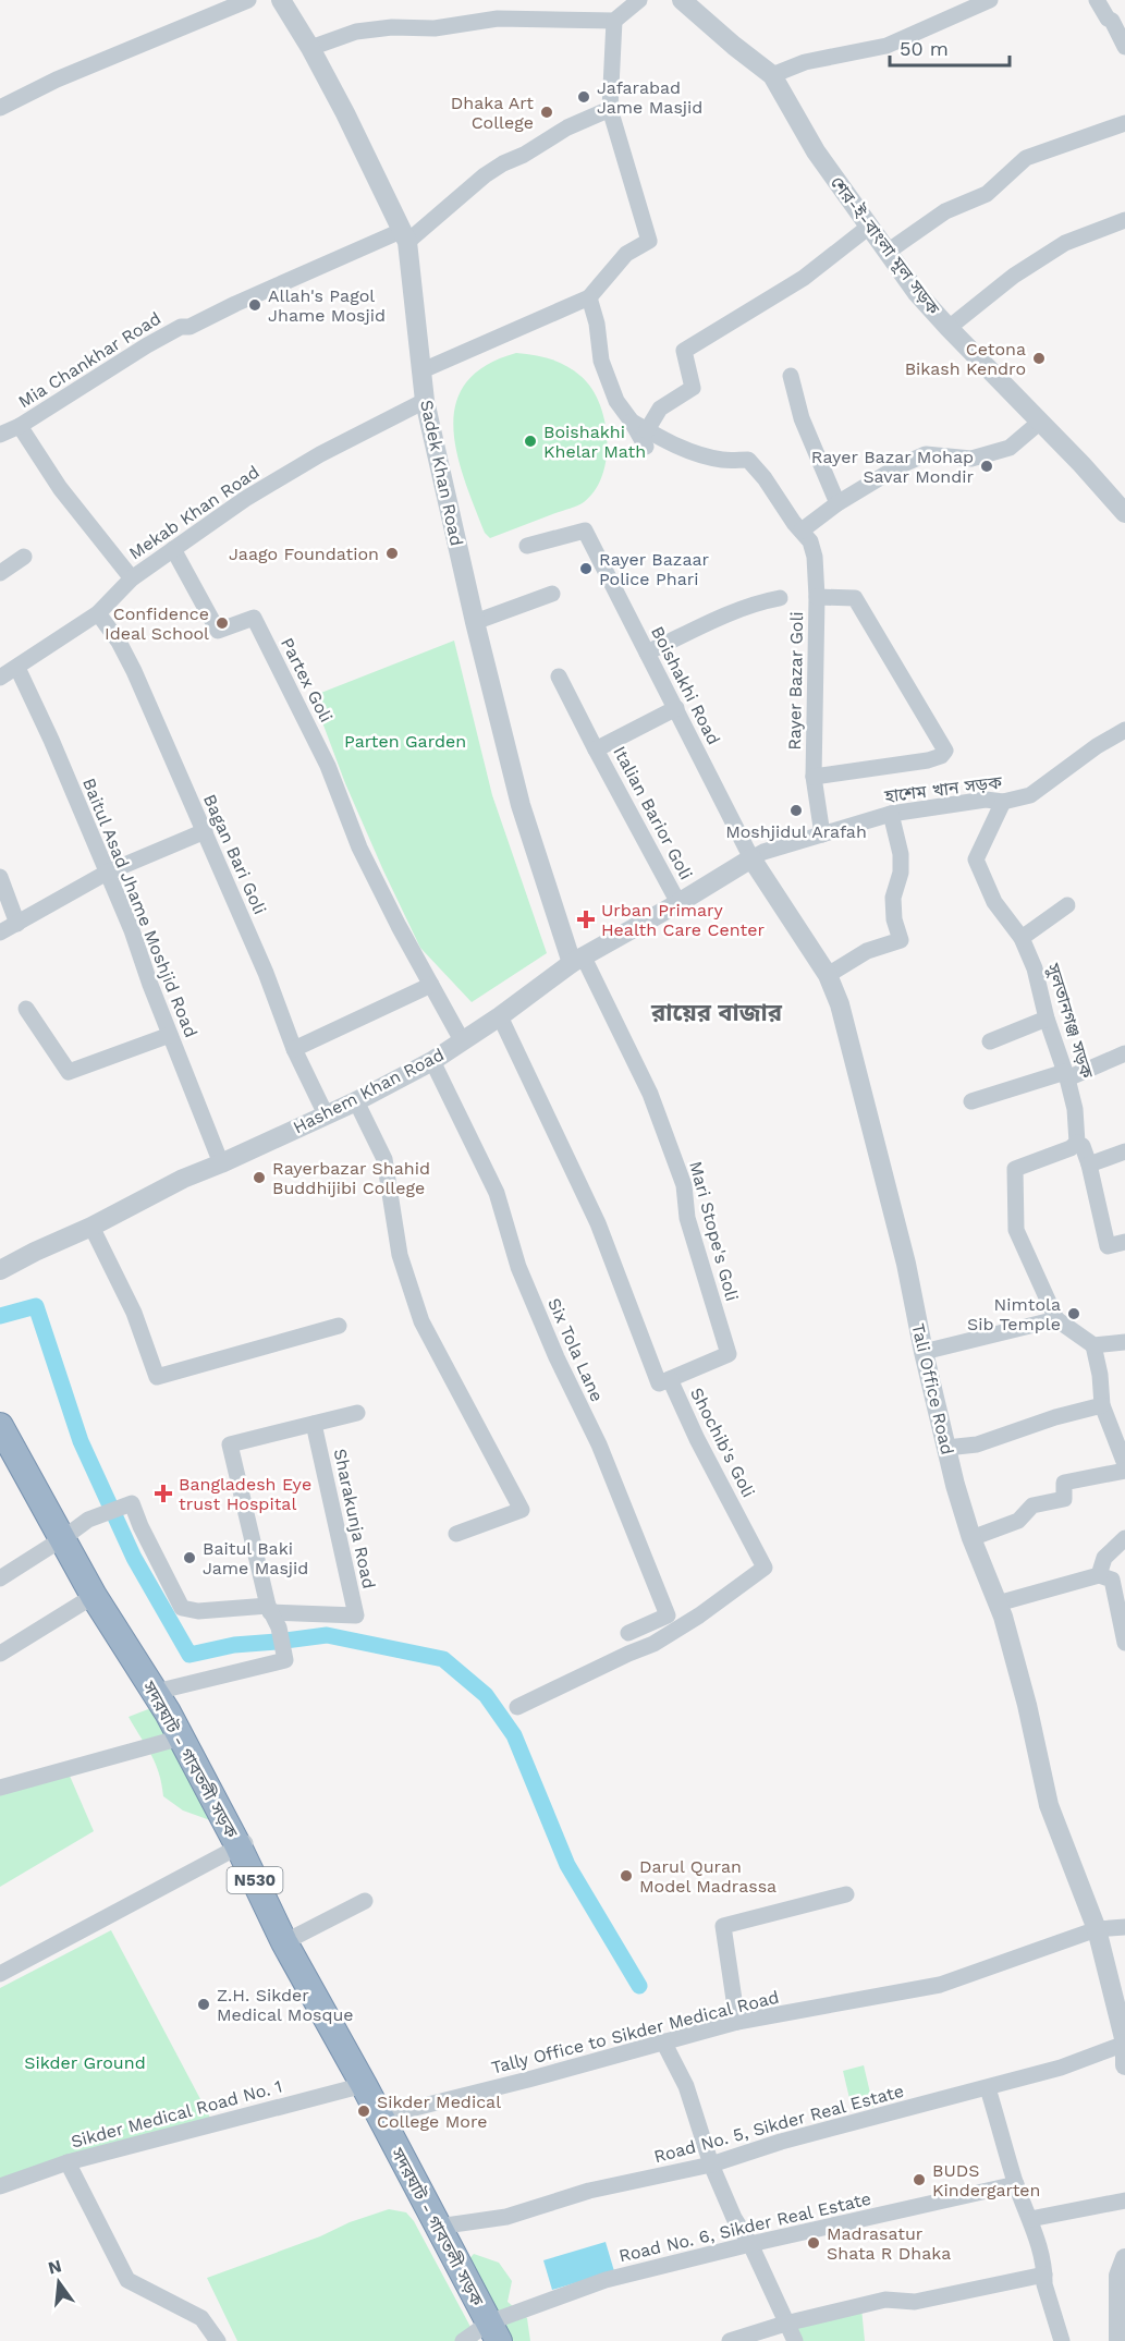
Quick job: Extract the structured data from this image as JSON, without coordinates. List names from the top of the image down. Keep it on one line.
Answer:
{"streets":{"highway":["সদরঘাট - গাবতলী সড়ক","N530"],"street":["শের-ই-বাংলা মূল সড়ক","Mia Chankhar Road","Sadek Khan Road","Mekab Khan Road","Partex Goli","Rayer Bazar Goli","Boishakhi Road","হাশেম খান সড়ক","Italian Barior Goli","Bagan Bari Goli","Baitul Asad Jhame Moshjid Road","সুলতানগঞ্জ সড়ক","Hashem Khan Road","Mari Stope's Goli","Six Tola Lane","Tali Office Road","Shochib's Goli","Sharakunja Road","Tally Office to Sikder Medical Road","Sikder Medical Road No. 1","Road No. 5, Sikder Real Estate","Road No. 6, Sikder Real Estate"]},"crossings":[["Mia Chankhar Road","Sadek Khan Road"],["Sadek Khan Road","Mekab Khan Road"],["Sadek Khan Road","Hashem Khan Road"],["Sadek Khan Road","Mari Stope's Goli"],["Mekab Khan Road","Partex Goli"],["Mekab Khan Road","Bagan Bari Goli"],["Mekab Khan Road","Baitul Asad Jhame Moshjid Road"],["Partex Goli","Hashem Khan Road"],["Rayer Bazar Goli","হাশেম খান সড়ক"],["Boishakhi Road","হাশেম খান সড়ক"],["Boishakhi Road","Italian Barior Goli"],["Boishakhi Road","Hashem Khan Road"],["Boishakhi Road","Tali Office Road"],["হাশেম খান সড়ক","সুলতানগঞ্জ সড়ক"],["হাশেম খান সড়ক","Hashem Khan Road"],["হাশেম খান সড়ক","Tali Office Road"],["Italian Barior Goli","Hashem Khan Road"],["Bagan Bari Goli","Hashem Khan Road"],["Baitul Asad Jhame Moshjid Road","Hashem Khan Road"],["Hashem Khan Road","Mari Stope's Goli"],["Hashem Khan Road","Six Tola Lane"],["Hashem Khan Road","Tali Office Road"],["Hashem Khan Road","Shochib's Goli"],["Mari Stope's Goli","Shochib's Goli"],["Tali Office Road","Tally Office to Sikder Medical Road"],["Tali Office Road","Road No. 5, Sikder Real Estate"],["সদরঘাট - গাবতলী সড়ক","Tally Office to Sikder Medical Road"],["সদরঘাট - গাবতলী সড়ক","Sikder Medical Road No. 1"],["সদরঘাট - গাবতলী সড়ক","Road No. 5, Sikder Real Estate"],["সদরঘাট - গাবতলী সড়ক","Road No. 6, Sikder Real Estate"]],"districts":["রায়ের বাজার"],"parks":["Parten Garden","Sikder Ground"],"places":{"other":["Jafarabad Jame Masjid","Dhaka Art College","Allah's Pagol Jhame Mosjid","Cetona Bikash Kendro","Boishakhi Khelar Math","Rayer Bazar Mohap Savar Mondir","Jaago Foundation","Rayer Bazaar Police Phari","Confidence Ideal School","Moshjidul Arafah","Rayerbazar Shahid Buddhijibi College","Nimtola Sib Temple","Baitul Baki Jame Masjid","Darul Quran Model Madrassa","Z.H. Sikder Medical Mosque","Sikder Medical College More","BUDS Kindergarten","Madrasatur Shata R Dhaka"],"health":["Urban Primary Health Care Center","Bangladesh Eye trust Hospital"]},"scale_bar":"50 m","north":"top"}
